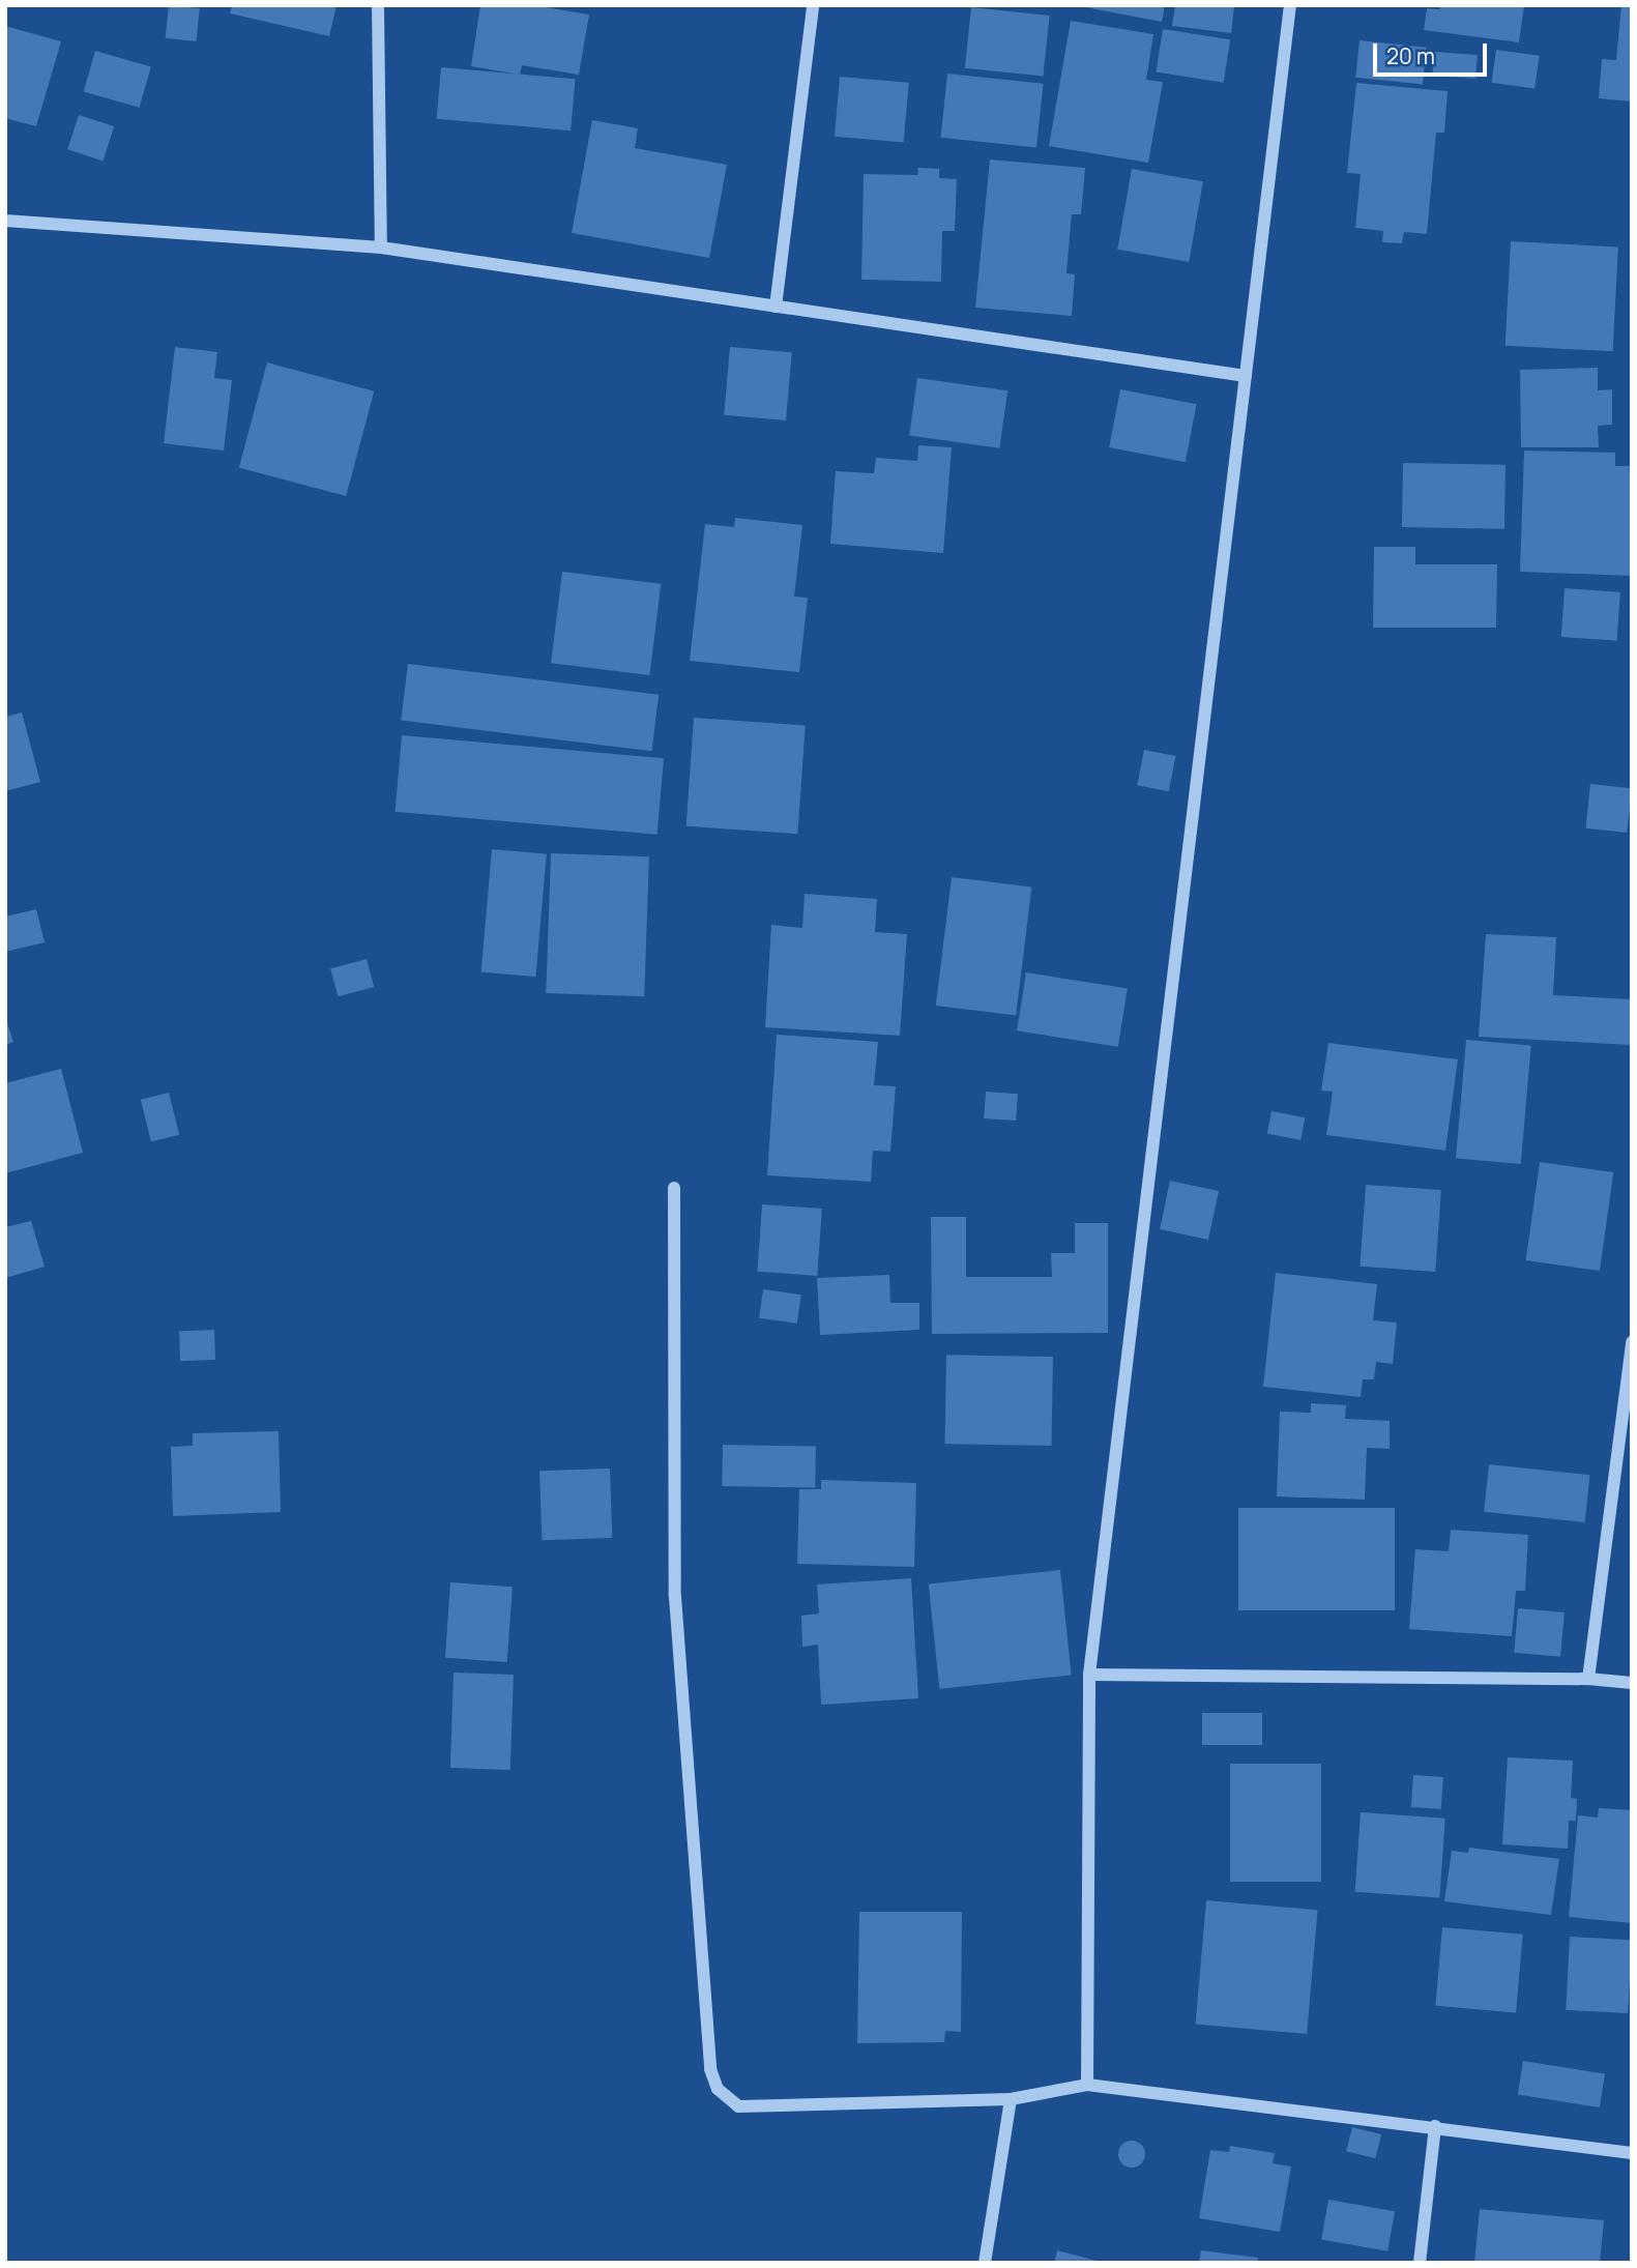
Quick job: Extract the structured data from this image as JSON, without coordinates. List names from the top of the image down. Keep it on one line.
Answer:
{"scale_bar":"20 m"}
